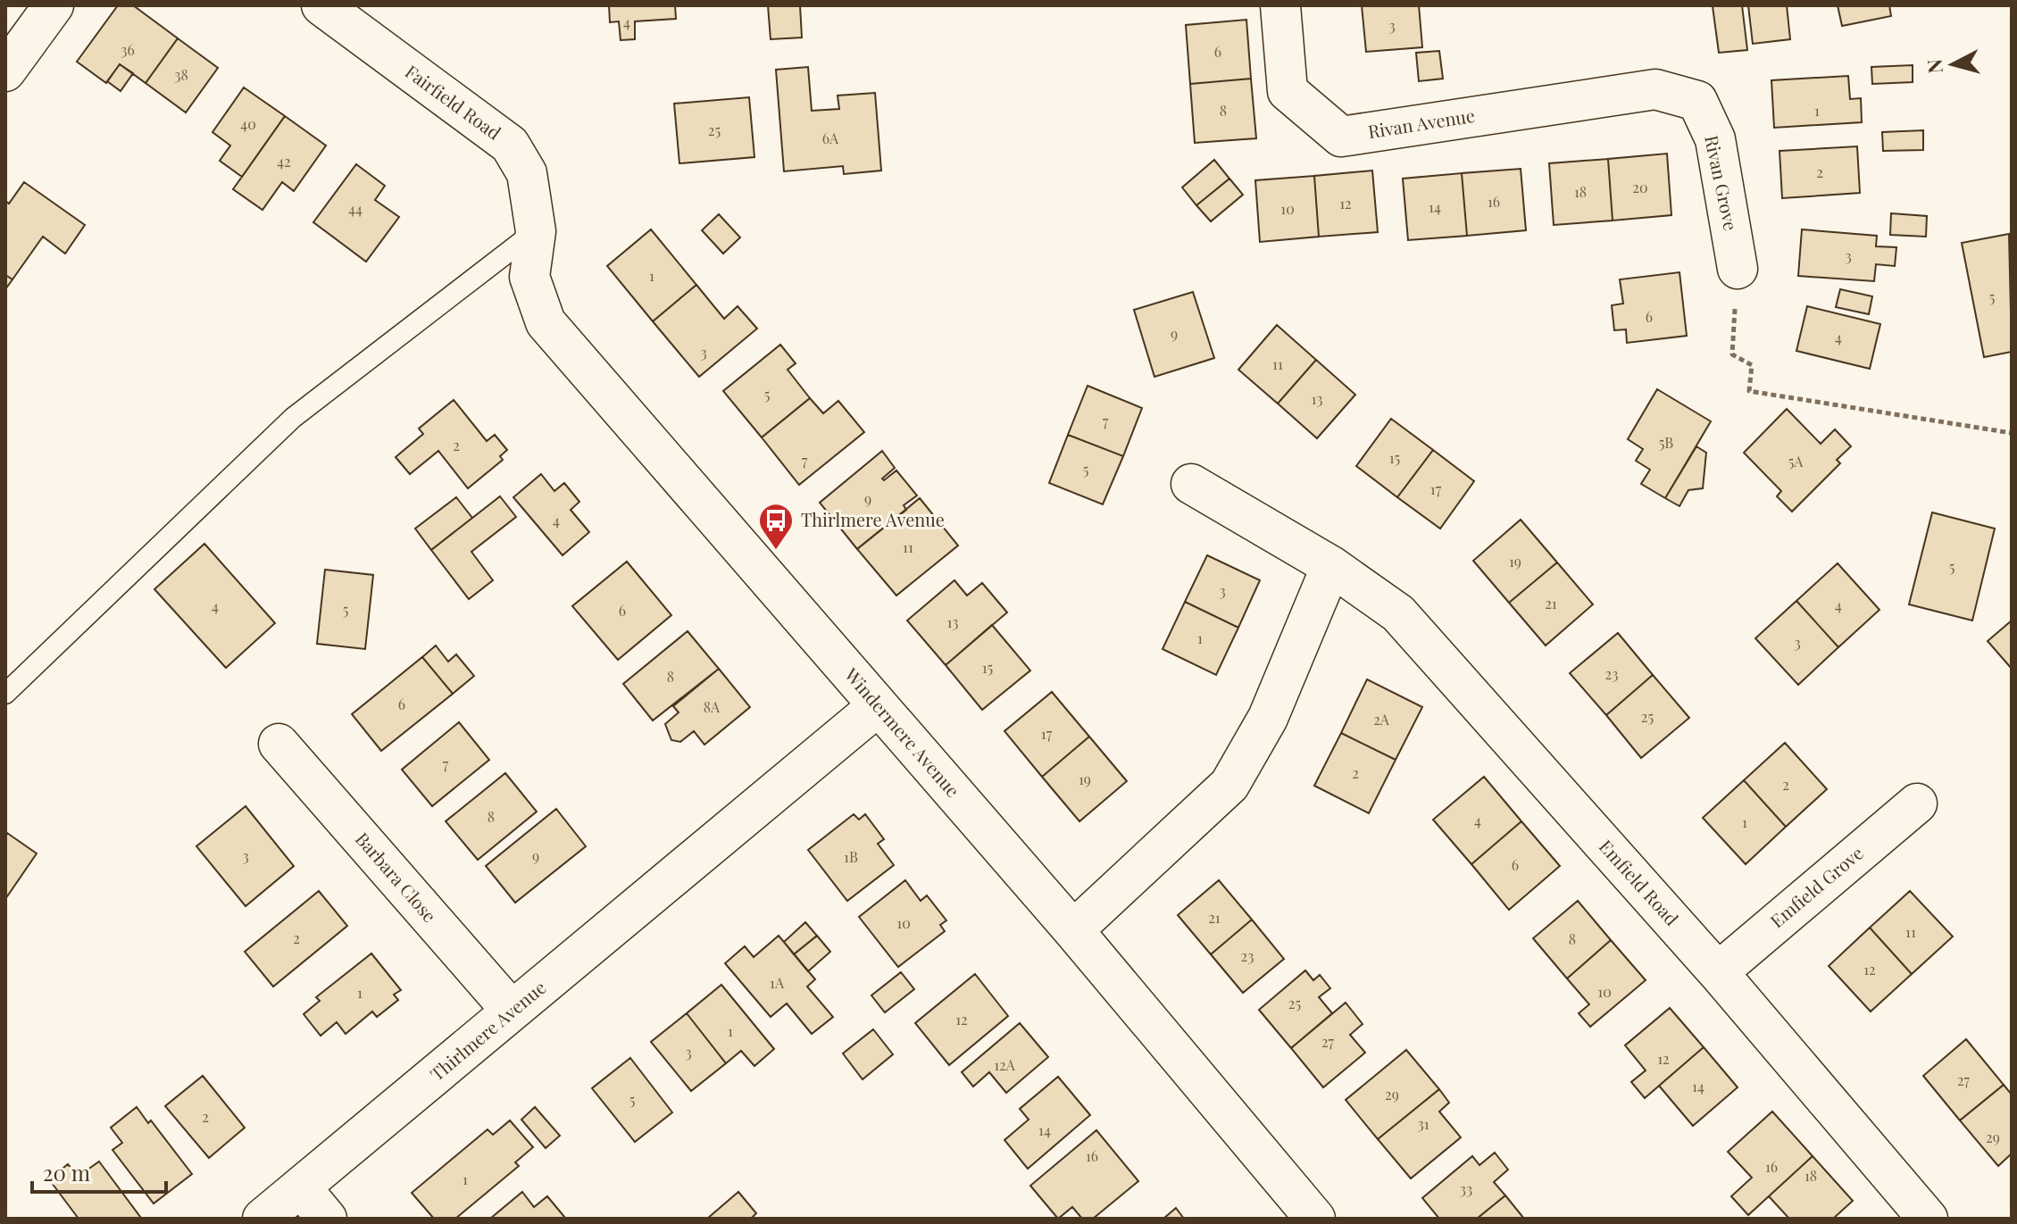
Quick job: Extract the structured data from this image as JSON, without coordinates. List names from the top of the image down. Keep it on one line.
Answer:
{"streets":{"street":["Fairfield Road","Rivan Avenue","Rivan Grove","Windermere Avenue","Barbara Close","Emfield Road","Emfield Grove","Thirlmere Avenue"]},"crossings":[["Fairfield Road","Windermere Avenue"],["Rivan Avenue","Rivan Grove"],["Windermere Avenue","Thirlmere Avenue"],["Barbara Close","Thirlmere Avenue"],["Emfield Road","Emfield Grove"]],"places":{"bus stop":["Thirlmere Avenue"]},"house_numbers":["4","3","36","6","38","8","1","40","25","6A","42","2","20","18","16","12","14","44","10","3","1","5","6","9","4","3","11","5","13","7","5B","2","15","7","5A","5","17","9","4","11","19","5","3","21","4","4","5","6","13","1","3","15","23","8","6","8A","25","2A","17","7","2","19","2","8","4","1","3","9","1B","6","21","10","11","2","8","23","12","1A","10","1","25","12","1","27","3","12","12A","27","14","29","5","2","31","14","29","16","16","18","1","33"],"scale_bar":"20 m","north":"left"}
